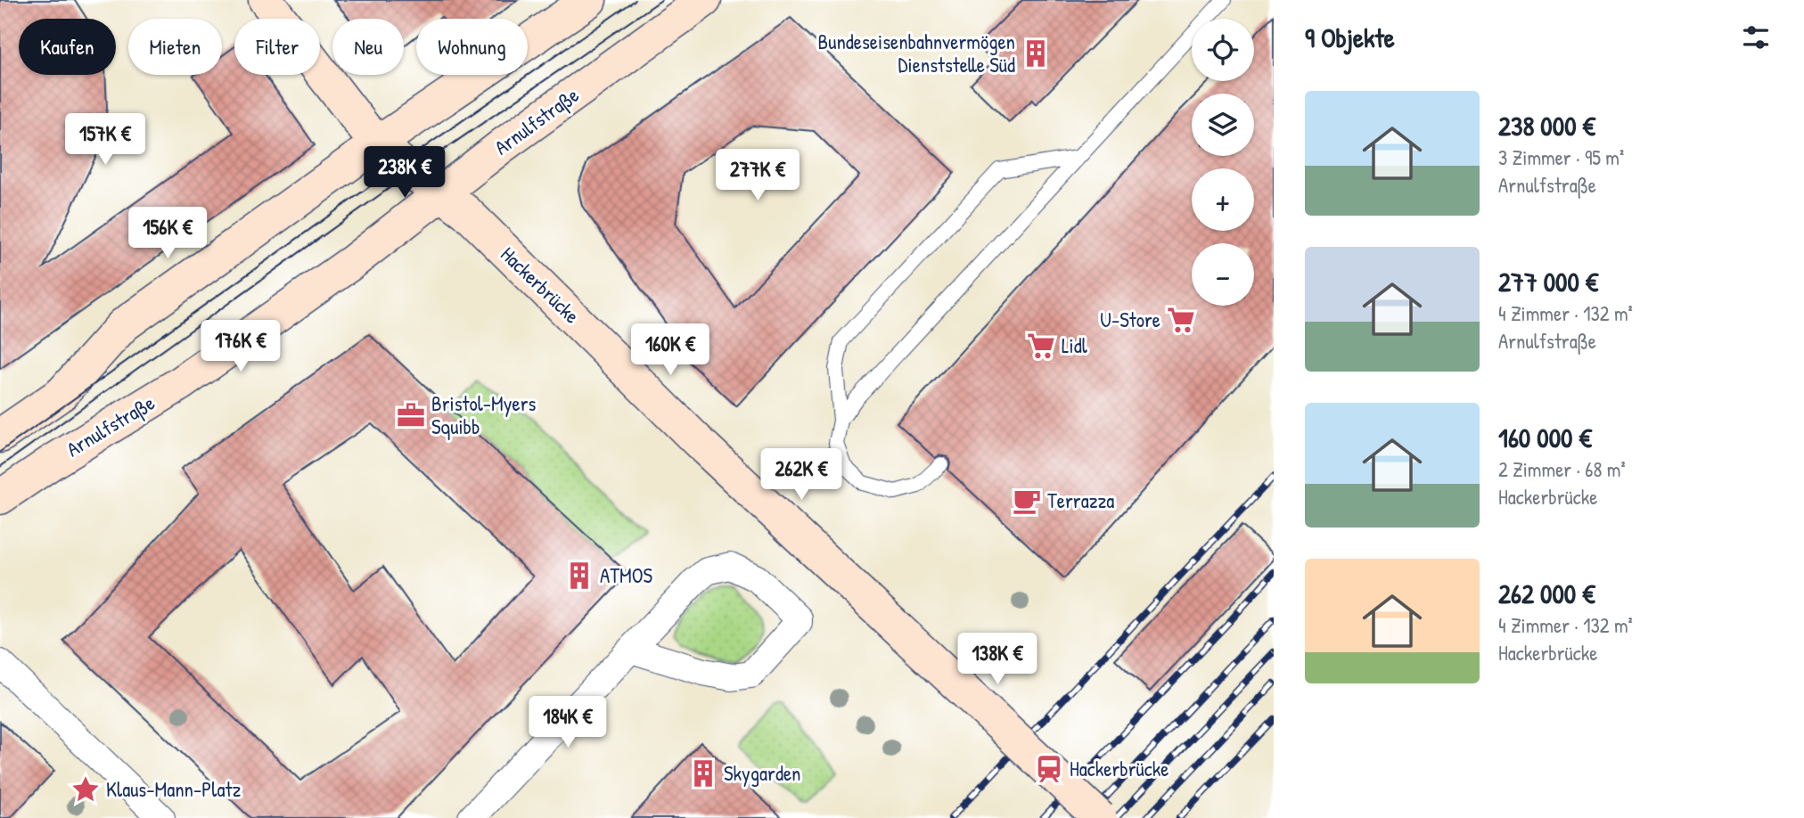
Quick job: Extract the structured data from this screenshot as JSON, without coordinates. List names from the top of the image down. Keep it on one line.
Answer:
{"streets":{"street":["Arnulfstraße","Hackerbrücke"]},"crossings":[["Arnulfstraße","Hackerbrücke"]],"places":{"building":["Bundeseisenbahnvermögen Dienststelle Süd","ATMOS","Skygarden"],"supermarket":["U-Store","Lidl"],"office":["Bristol-Myers Squibb"],"cafe":["Terrazza"],"station":["Hackerbrücke"],"place":["Klaus-Mann-Platz"]},"page":{"heading":"9 Objekte","map_buttons":["+","−"],"chip":["Kaufen","Mieten","Filter","Neu","Wohnung"],"list":[{"name":"238 000 €","note":"3 Zimmer · 95 m² · Arnulfstraße"},{"name":"277 000 €","note":"4 Zimmer · 132 m² · Arnulfstraße"},{"name":"160 000 €","note":"2 Zimmer · 68 m² · Hackerbrücke"},{"name":"262 000 €","note":"4 Zimmer · 132 m² · Hackerbrücke"}],"price":["157K €","238K €","277K €","156K €","176K €","160K €","262K €","138K €","184K €"]}}
